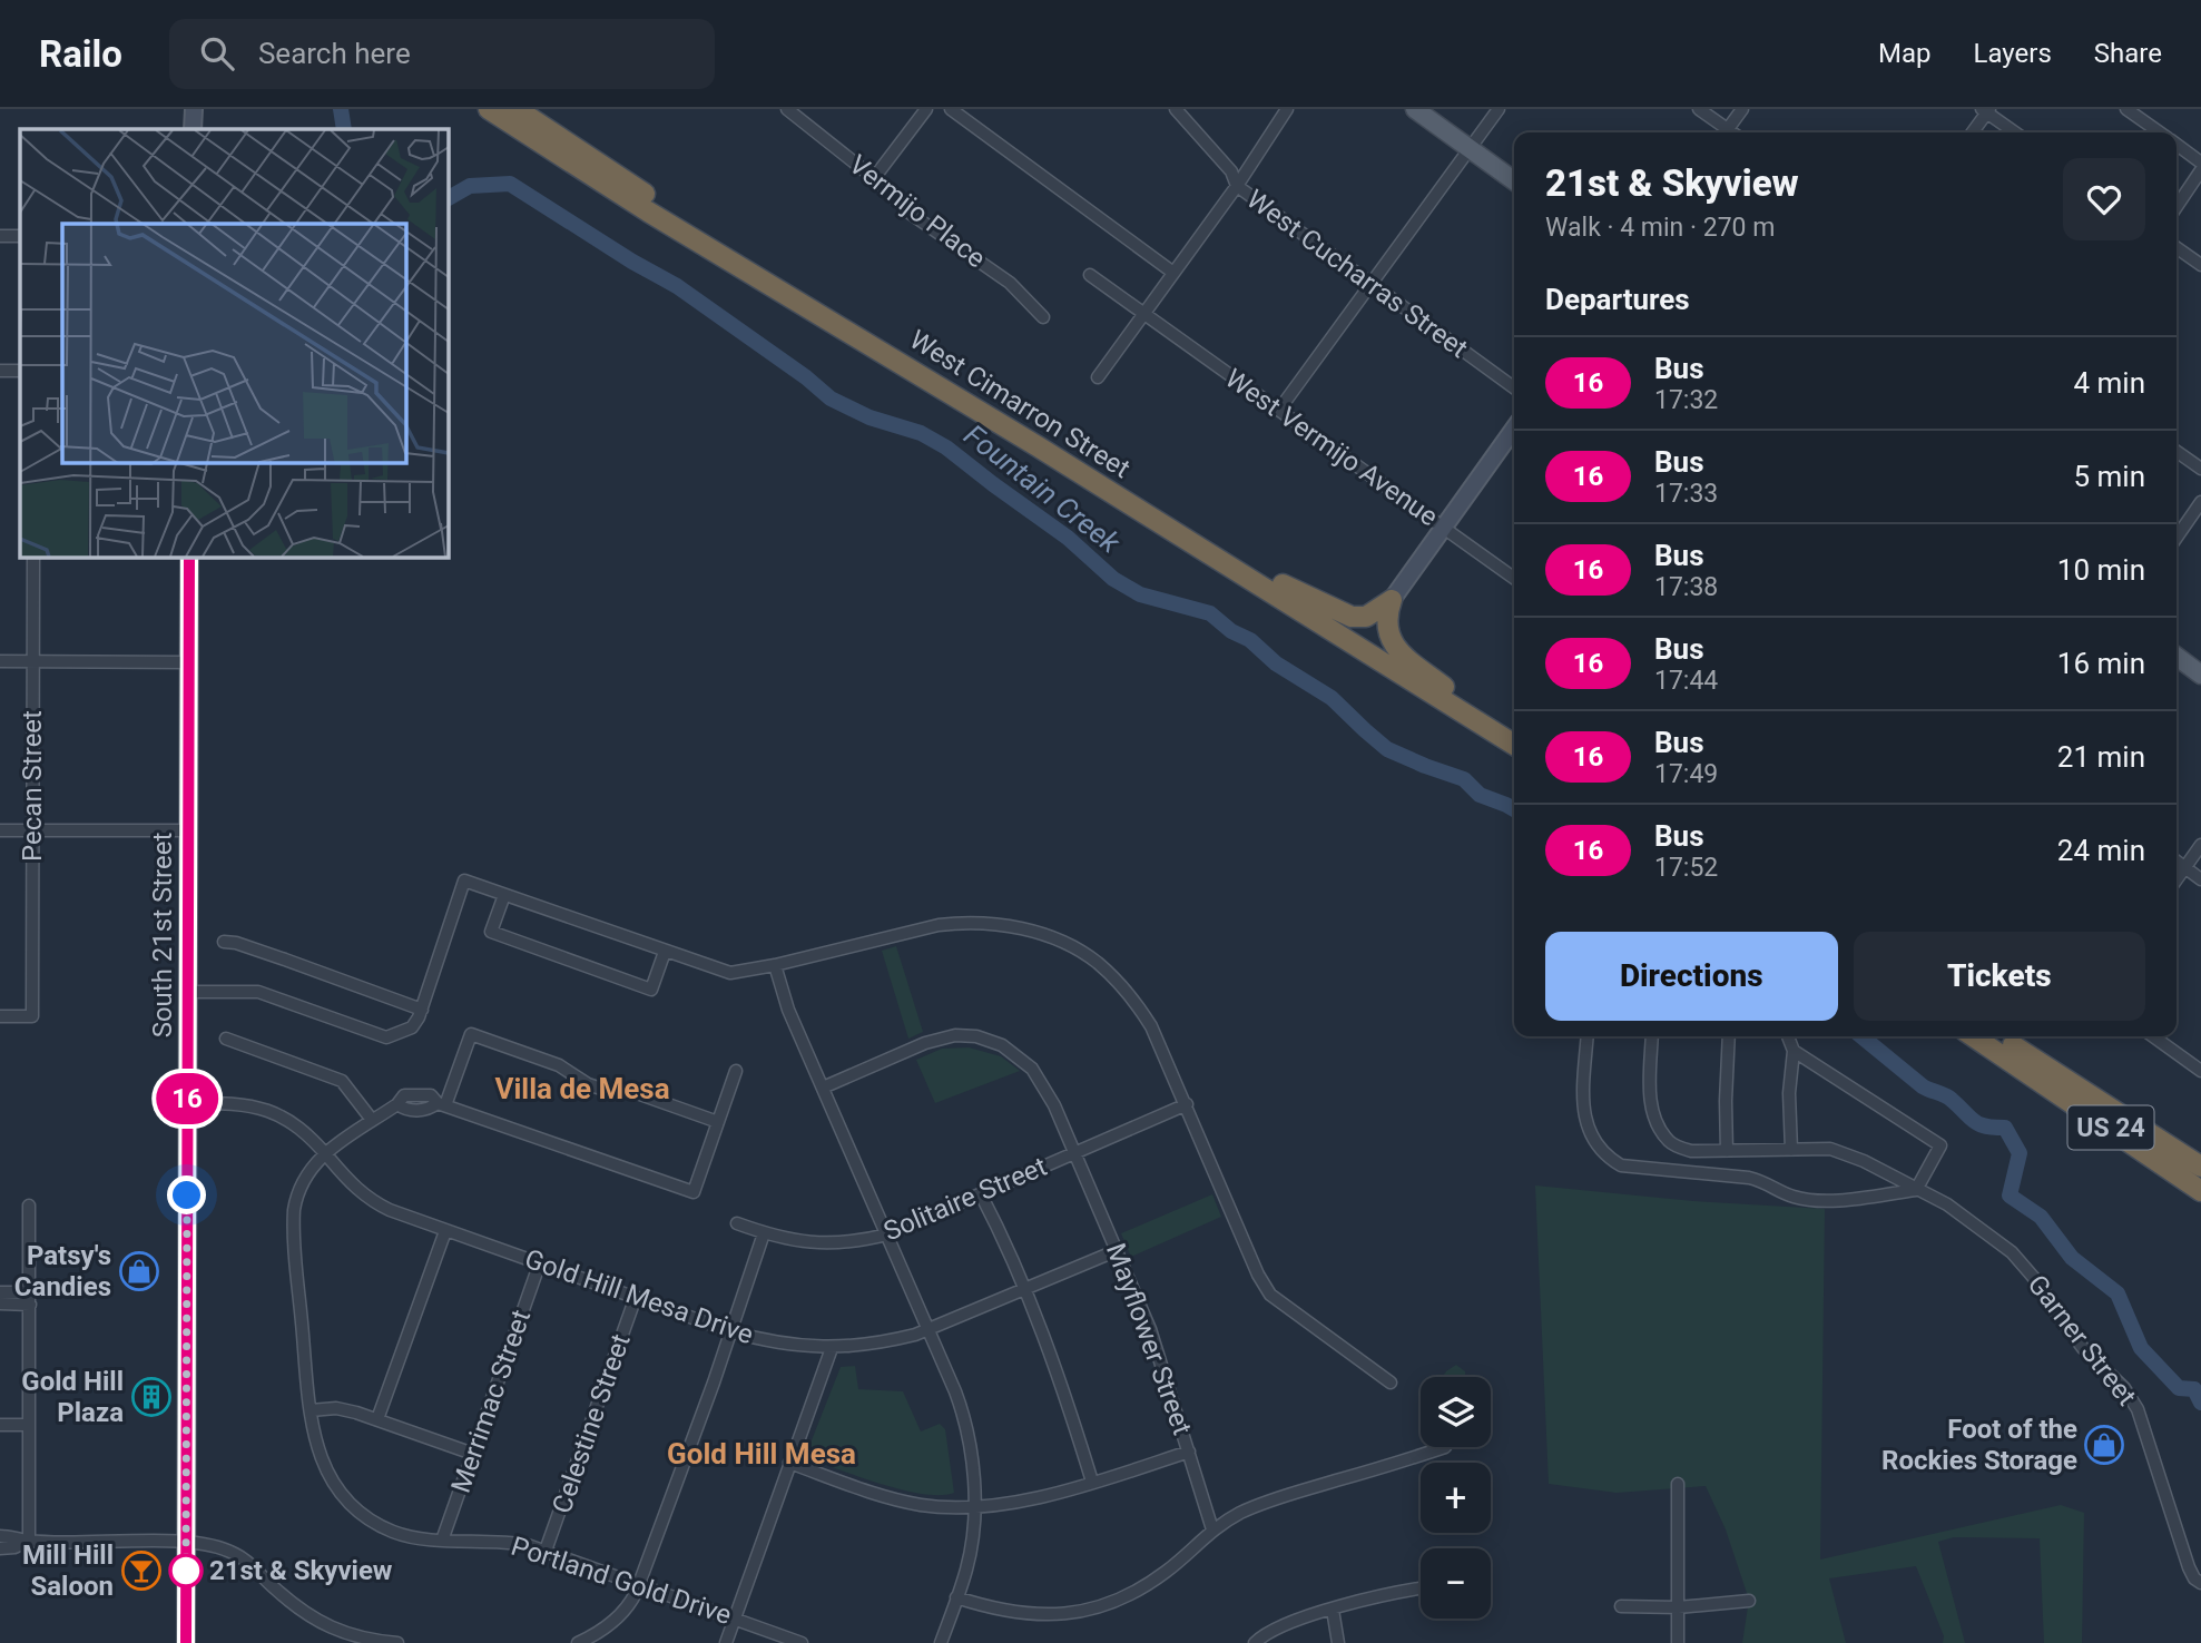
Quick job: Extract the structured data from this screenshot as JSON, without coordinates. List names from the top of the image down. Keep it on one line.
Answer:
{"streets":{"highway":["West Cimarron Street","US 24"],"main road":["South 21st Street"],"street":["Vermijo Place","West Cucharras Street","West Vermijo Avenue","Pecan Street","Solitaire Street","Gold Hill Mesa Drive","Mayflower Street","Garner Street","Merrimac Street","Celestine Street","Portland Gold Drive"]},"crossings":[["South 21st Street","Gold Hill Mesa Drive"],["Solitaire Street","Mayflower Street"],["Gold Hill Mesa Drive","Mayflower Street"],["Gold Hill Mesa Drive","Merrimac Street"],["Gold Hill Mesa Drive","Celestine Street"],["Gold Hill Mesa Drive","Portland Gold Drive"],["Merrimac Street","Portland Gold Drive"],["Celestine Street","Portland Gold Drive"]],"districts":["Villa de Mesa","Gold Hill Mesa"],"water":["Fountain Creek"],"places":{"shop":["Patsy's Candies","Foot of the Rockies Storage"],"building":["Gold Hill Plaza"],"bar":["Mill Hill Saloon"],"other":["21st & Skyview"]},"lines":["bus line 16"],"page":{"header":"Railo","search":"Search here","nav":["Map","Layers","Share"],"on_map":"16","heading":[["21st & Skyview","Walk · 4 min · 270 m"],"Departures"],"list":[{"mark":"16","name":"Bus","note":"17:32","value":"4 min"},{"mark":"16","name":"Bus","note":"17:33","value":"5 min"},{"mark":"16","name":"Bus","note":"17:38","value":"10 min"},{"mark":"16","name":"Bus","note":"17:44","value":"16 min"},{"mark":"16","name":"Bus","note":"17:49","value":"21 min"},{"mark":"16","name":"Bus","note":"17:52","value":"24 min"}],"buttons":["Directions","Tickets"],"map_buttons":["+","−"]}}
